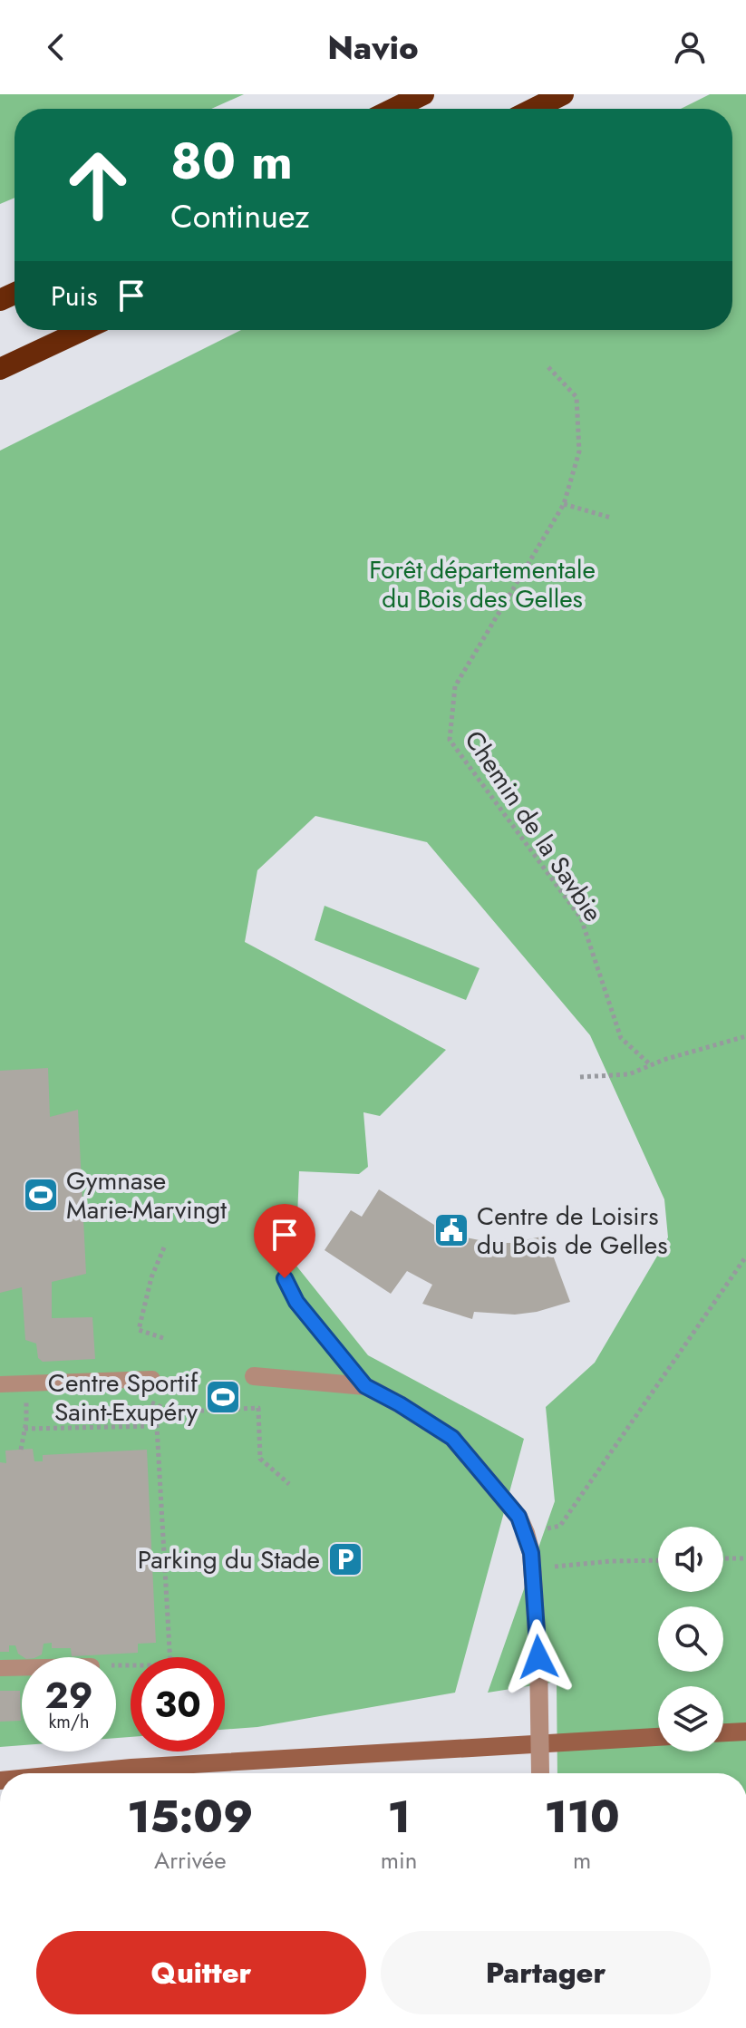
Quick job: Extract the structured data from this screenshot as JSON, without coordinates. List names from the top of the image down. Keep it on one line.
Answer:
{"streets":{"path":["Chemin de la Savbie"]},"parks":["Forêt départementale du Bois des Gelles"],"places":{"sports":["Gymnase Marie-Marvingt","Centre Sportif Saint-Exupéry"],"public building":["Centre de Loisirs du Bois de Gelles"],"parking":["Parking du Stade"]},"page":{"header":"Navio","turn":["80 m","Continuez"],"then":"Puis","speed":"29 km/h","limit":"30","eta":["15:09","Arrivée","1","min","110","m"],"buttons":["Quitter","Partager"]}}
